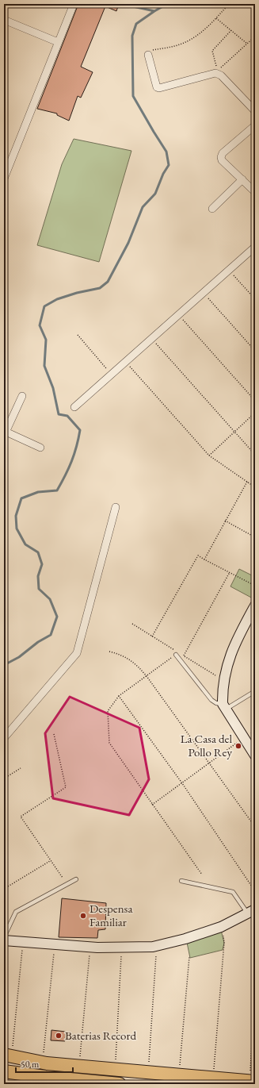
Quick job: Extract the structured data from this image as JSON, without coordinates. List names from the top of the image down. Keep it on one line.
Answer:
{"places":["La Casa del Pollo Rey","Despensa Familiar","Baterias Record"],"scale_bar":"50 m"}
